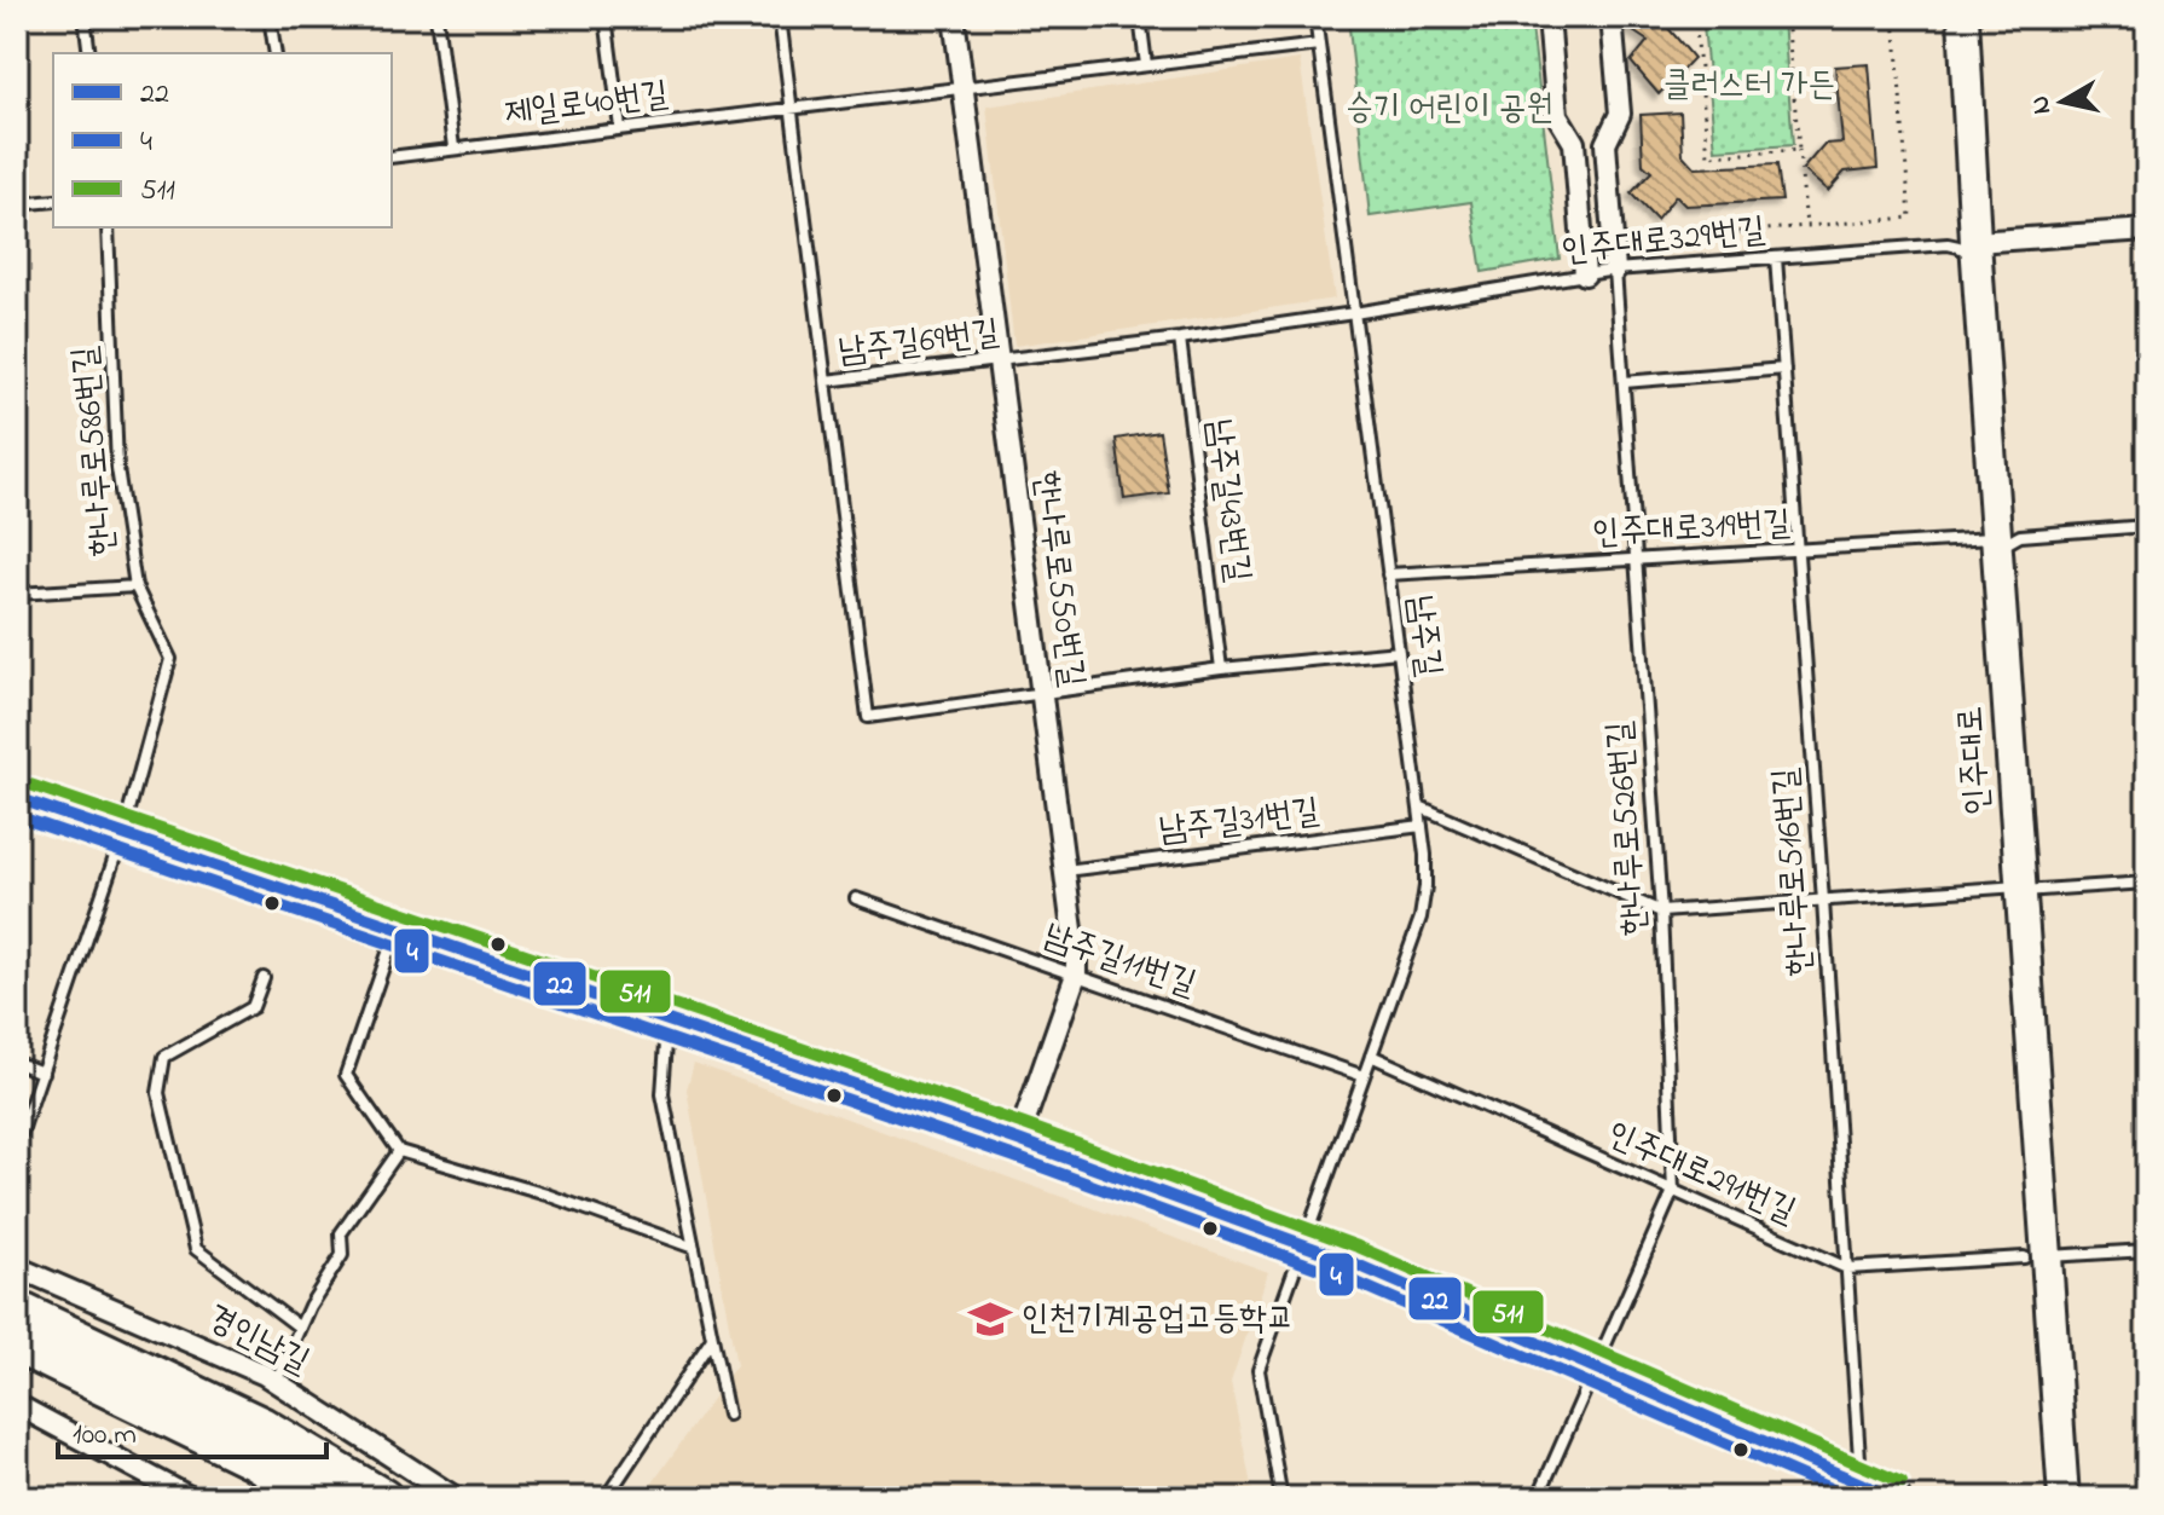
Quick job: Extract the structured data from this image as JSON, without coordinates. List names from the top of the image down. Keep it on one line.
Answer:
{"streets":{"main road":["인주대로"],"street":["한나루로550번길","경인남길"],"lane":["제일로40번길","인주대로329번길","남주길69번길","한나루로586번길","남주길43번길","인주대로319번길","남주길","남주길31번길","한나루로526번길","한나루로516번길","남주길11번길","인주대로291번길"]},"crossings":[["제일로40번길","한나루로550번길"],["제일로40번길","남주길"],["인주대로329번길","남주길69번길"],["인주대로329번길","남주길"],["인주대로329번길","인주대로"],["인주대로329번길","한나루로526번길"],["인주대로329번길","한나루로516번길"],["남주길69번길","남주길43번길"],["남주길69번길","한나루로550번길"],["남주길69번길","남주길"],["인주대로319번길","남주길"],["인주대로319번길","인주대로"],["인주대로319번길","한나루로526번길"],["인주대로319번길","한나루로516번길"],["한나루로550번길","남주길31번길"],["한나루로550번길","남주길11번길"],["남주길","남주길31번길"],["남주길","남주길11번길"],["남주길","인주대로291번길"],["인주대로","인주대로291번길"],["한나루로526번길","인주대로291번길"],["한나루로516번길","인주대로291번길"]],"parks":["클러스터 가든","승기 어린이 공원"],"places":{"school or university":["인천기계공업고등학교"]},"lines":["transit line 511","transit line 22","transit line 4"],"legend":["22","4","511"],"scale_bar":"100 m","north":"left"}
